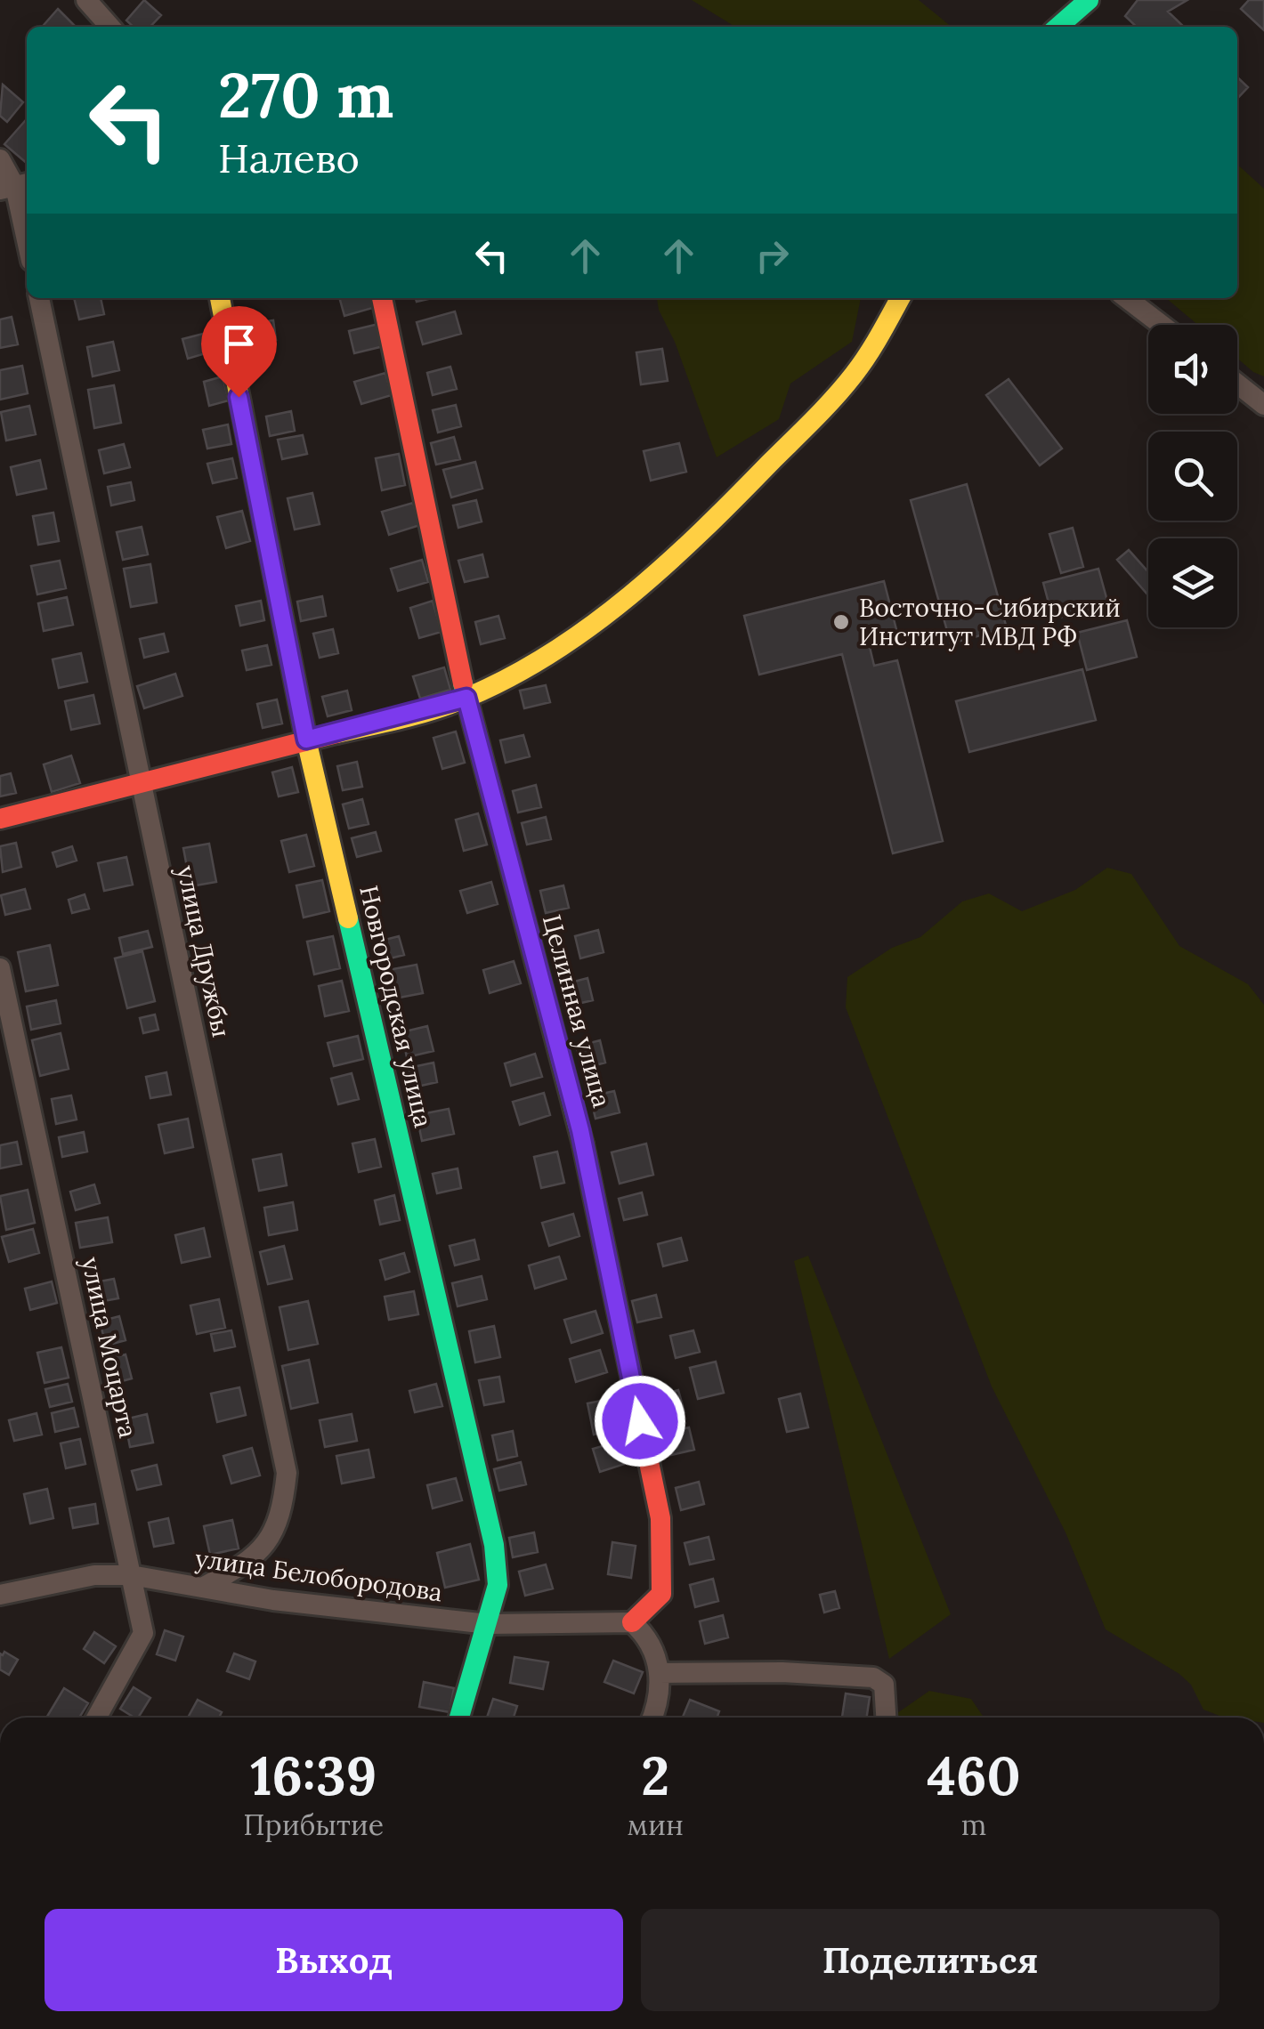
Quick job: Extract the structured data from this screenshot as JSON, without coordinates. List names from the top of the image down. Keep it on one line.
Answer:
{"streets":{"street":["улица Дружбы","Новгородская улица","Целинная улица","улица Моцарта","улица Белобородова"]},"crossings":[["улица Дружбы","улица Белобородова"],["Новгородская улица","улица Белобородова"],["Целинная улица","улица Белобородова"],["улица Моцарта","улица Белобородова"]],"places":["Восточно-Сибирский Институт МВД РФ"],"page":{"turn":["270 m","Налево"],"eta":["16:39","Прибытие","2","мин","460","m"],"buttons":["Выход","Поделиться"]}}
